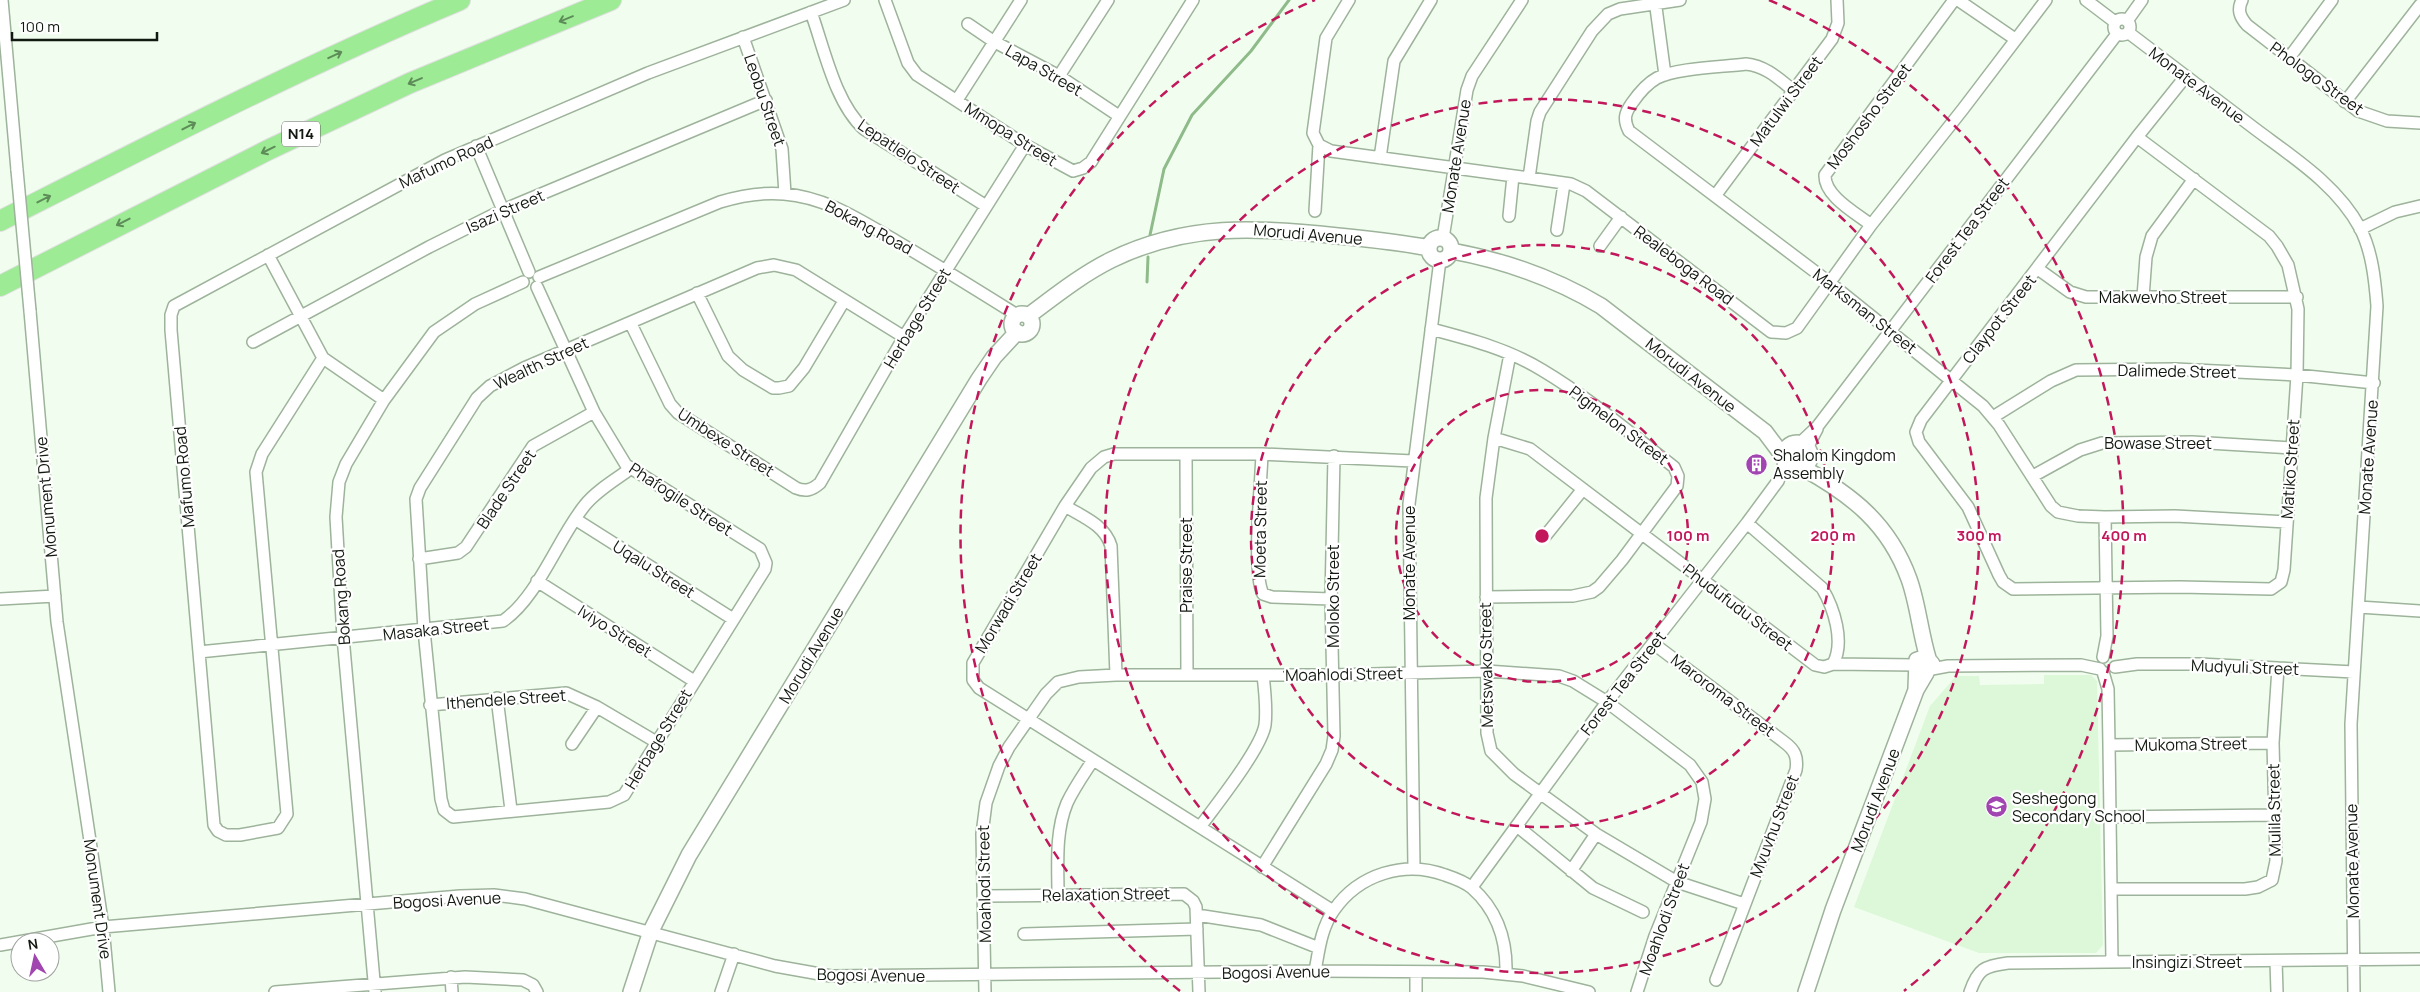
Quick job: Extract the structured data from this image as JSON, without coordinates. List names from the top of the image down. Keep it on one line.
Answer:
{"streets":{"highway":["N14"],"street":["Lapa Street","Phologo Street","Monate Avenue","Leobu Street","Matulwi Street","Moshosho Street","Mmopa Street","Lepatlelo Street","Mafumo Road","Isazi Street","Bokang Road","Forest Tea Street","Morudi Avenue","Realeboga Road","Makwevho Street","Marksman Street","Herbage Street","Claypot Street","Wealth Street","Dalimede Street","Pigmelon Street","Umbexe Street","Bowase Street","Matiko Street","Blade Street","Monument Drive","Phafogile Street","Moeta Street","Praise Street","Uqalu Street","Moloko Street","Morwadi Street","Phudufudu Street","Masaka Street","Iviyo Street","Metswako Street","Mudyuli Street","Moahlodi Street","Maroroma Street","Ithendele Street","Mukoma Street","Mulila Street","Mvuvhu Street","Relaxation Street","Bogosi Avenue","Insingizi Street"]},"crossings":[["Lapa Street","Mmopa Street"],["Monate Avenue","Forest Tea Street"],["Monate Avenue","Morudi Avenue"],["Monate Avenue","Realeboga Road"],["Monate Avenue","Claypot Street"],["Monate Avenue","Dalimede Street"],["Monate Avenue","Pigmelon Street"],["Monate Avenue","Morwadi Street"],["Monate Avenue","Mudyuli Street"],["Monate Avenue","Moahlodi Street"],["Monate Avenue","Insingizi Street"],["Leobu Street","Mafumo Road"],["Leobu Street","Isazi Street"],["Leobu Street","Bokang Road"],["Matulwi Street","Marksman Street"],["Moshosho Street","Realeboga Road"],["Mmopa Street","Herbage Street"],["Lepatlelo Street","Mafumo Road"],["Lepatlelo Street","Herbage Street"],["Mafumo Road","Phafogile Street"],["Mafumo Road","Masaka Street"],["Isazi Street","Phafogile Street"],["Bokang Road","Morudi Avenue"],["Bokang Road","Herbage Street"],["Bokang Road","Phafogile Street"],["Bokang Road","Masaka Street"],["Bokang Road","Bogosi Avenue"],["Forest Tea Street","Morudi Avenue"],["Forest Tea Street","Marksman Street"],["Forest Tea Street","Phudufudu Street"],["Forest Tea Street","Metswako Street"],["Forest Tea Street","Moahlodi Street"],["Forest Tea Street","Maroroma Street"],["Morudi Avenue","Mudyuli Street"],["Morudi Avenue","Bogosi Avenue"],["Realeboga Road","Marksman Street"],["Makwevho Street","Claypot Street"],["Makwevho Street","Matiko Street"],["Marksman Street","Claypot Street"],["Marksman Street","Dalimede Street"],["Marksman Street","Bowase Street"],["Marksman Street","Matiko Street"],["Herbage Street","Wealth Street"],["Herbage Street","Umbexe Street"],["Herbage Street","Phafogile Street"],["Herbage Street","Uqalu Street"],["Herbage Street","Iviyo Street"],["Herbage Street","Ithendele Street"],["Claypot Street","Matiko Street"],["Wealth Street","Umbexe Street"],["Wealth Street","Blade Street"],["Wealth Street","Phafogile Street"],["Wealth Street","Masaka Street"],["Wealth Street","Ithendele Street"],["Dalimede Street","Matiko Street"],["Pigmelon Street","Phudufudu Street"],["Pigmelon Street","Metswako Street"],["Bowase Street","Matiko Street"],["Blade Street","Phafogile Street"],["Monument Drive","Bogosi Avenue"],["Phafogile Street","Masaka Street"],["Moeta Street","Moloko Street"],["Moeta Street","Morwadi Street"],["Praise Street","Morwadi Street"],["Praise Street","Moahlodi Street"],["Uqalu Street","Masaka Street"],["Moloko Street","Morwadi Street"],["Moloko Street","Moahlodi Street"],["Morwadi Street","Moahlodi Street"],["Phudufudu Street","Metswako Street"],["Phudufudu Street","Mudyuli Street"],["Masaka Street","Iviyo Street"],["Metswako Street","Moahlodi Street"],["Mudyuli Street","Mulila Street"],["Moahlodi Street","Relaxation Street"],["Moahlodi Street","Bogosi Avenue"],["Maroroma Street","Mvuvhu Street"],["Mukoma Street","Mulila Street"]],"places":{"building":["Shalom Kingdom Assembly"],"school or university":["Seshegong Secondary School"]},"scale_bar":"100 m","north":"top","rings":["100 m","200 m","300 m","400 m"]}
